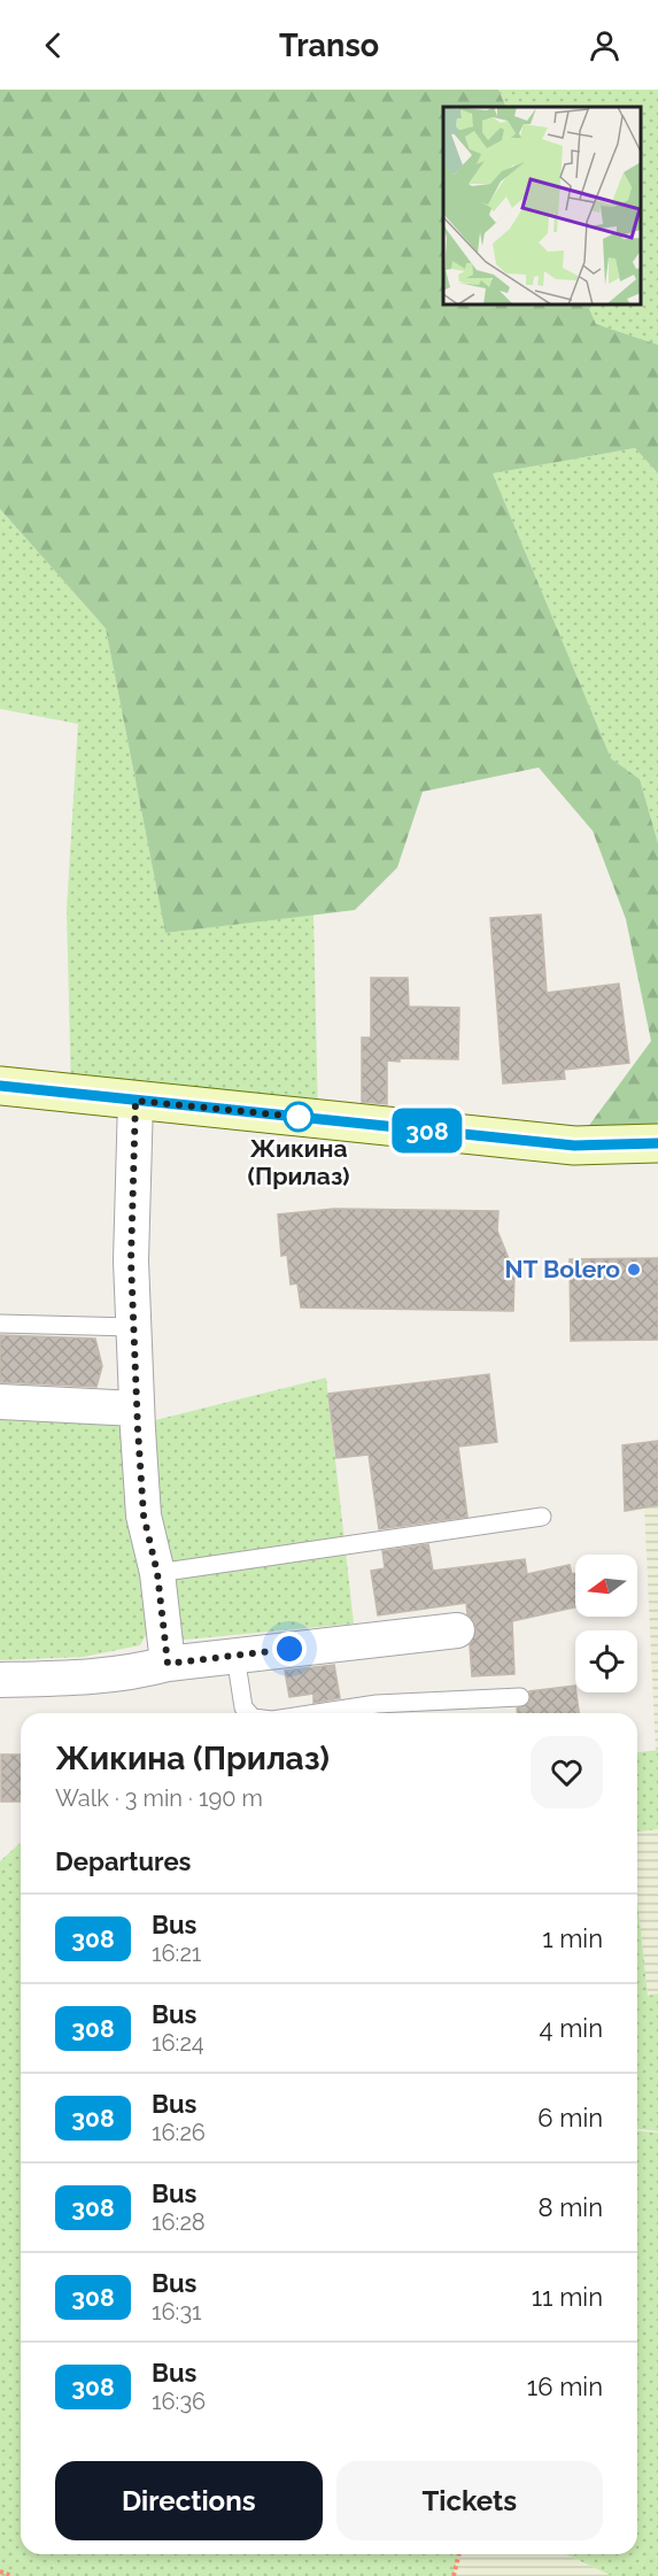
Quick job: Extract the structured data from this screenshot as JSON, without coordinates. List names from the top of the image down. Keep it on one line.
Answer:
{"places":["Жикина (Прилаз)","NT Bolero"],"lines":["bus line 308"],"north":"left","page":{"header":"Transo","on_map":"308","heading":[["Жикина (Прилаз)","Walk · 3 min · 190 m"],"Departures"],"list":[{"mark":"308","name":"Bus","note":"16:21","value":"1 min"},{"mark":"308","name":"Bus","note":"16:24","value":"4 min"},{"mark":"308","name":"Bus","note":"16:26","value":"6 min"},{"mark":"308","name":"Bus","note":"16:28","value":"8 min"},{"mark":"308","name":"Bus","note":"16:31","value":"11 min"},{"mark":"308","name":"Bus","note":"16:36","value":"16 min"}],"buttons":["Directions","Tickets"]}}
